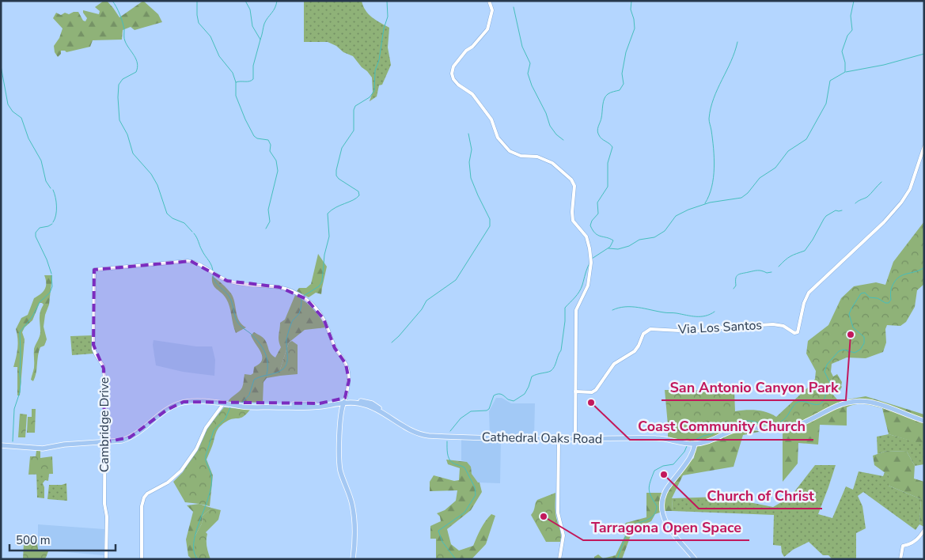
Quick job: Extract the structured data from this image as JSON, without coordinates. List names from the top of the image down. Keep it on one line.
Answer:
{"streets":{"main road":["Cathedral Oaks Road"],"street":["Via Los Santos","Cambridge Drive"]},"crossings":[["Cambridge Drive","Cathedral Oaks Road"]],"places":["San Antonio Canyon Park","Coast Community Church","Church of Christ","Tarragona Open Space"],"scale_bar":"500 m"}
